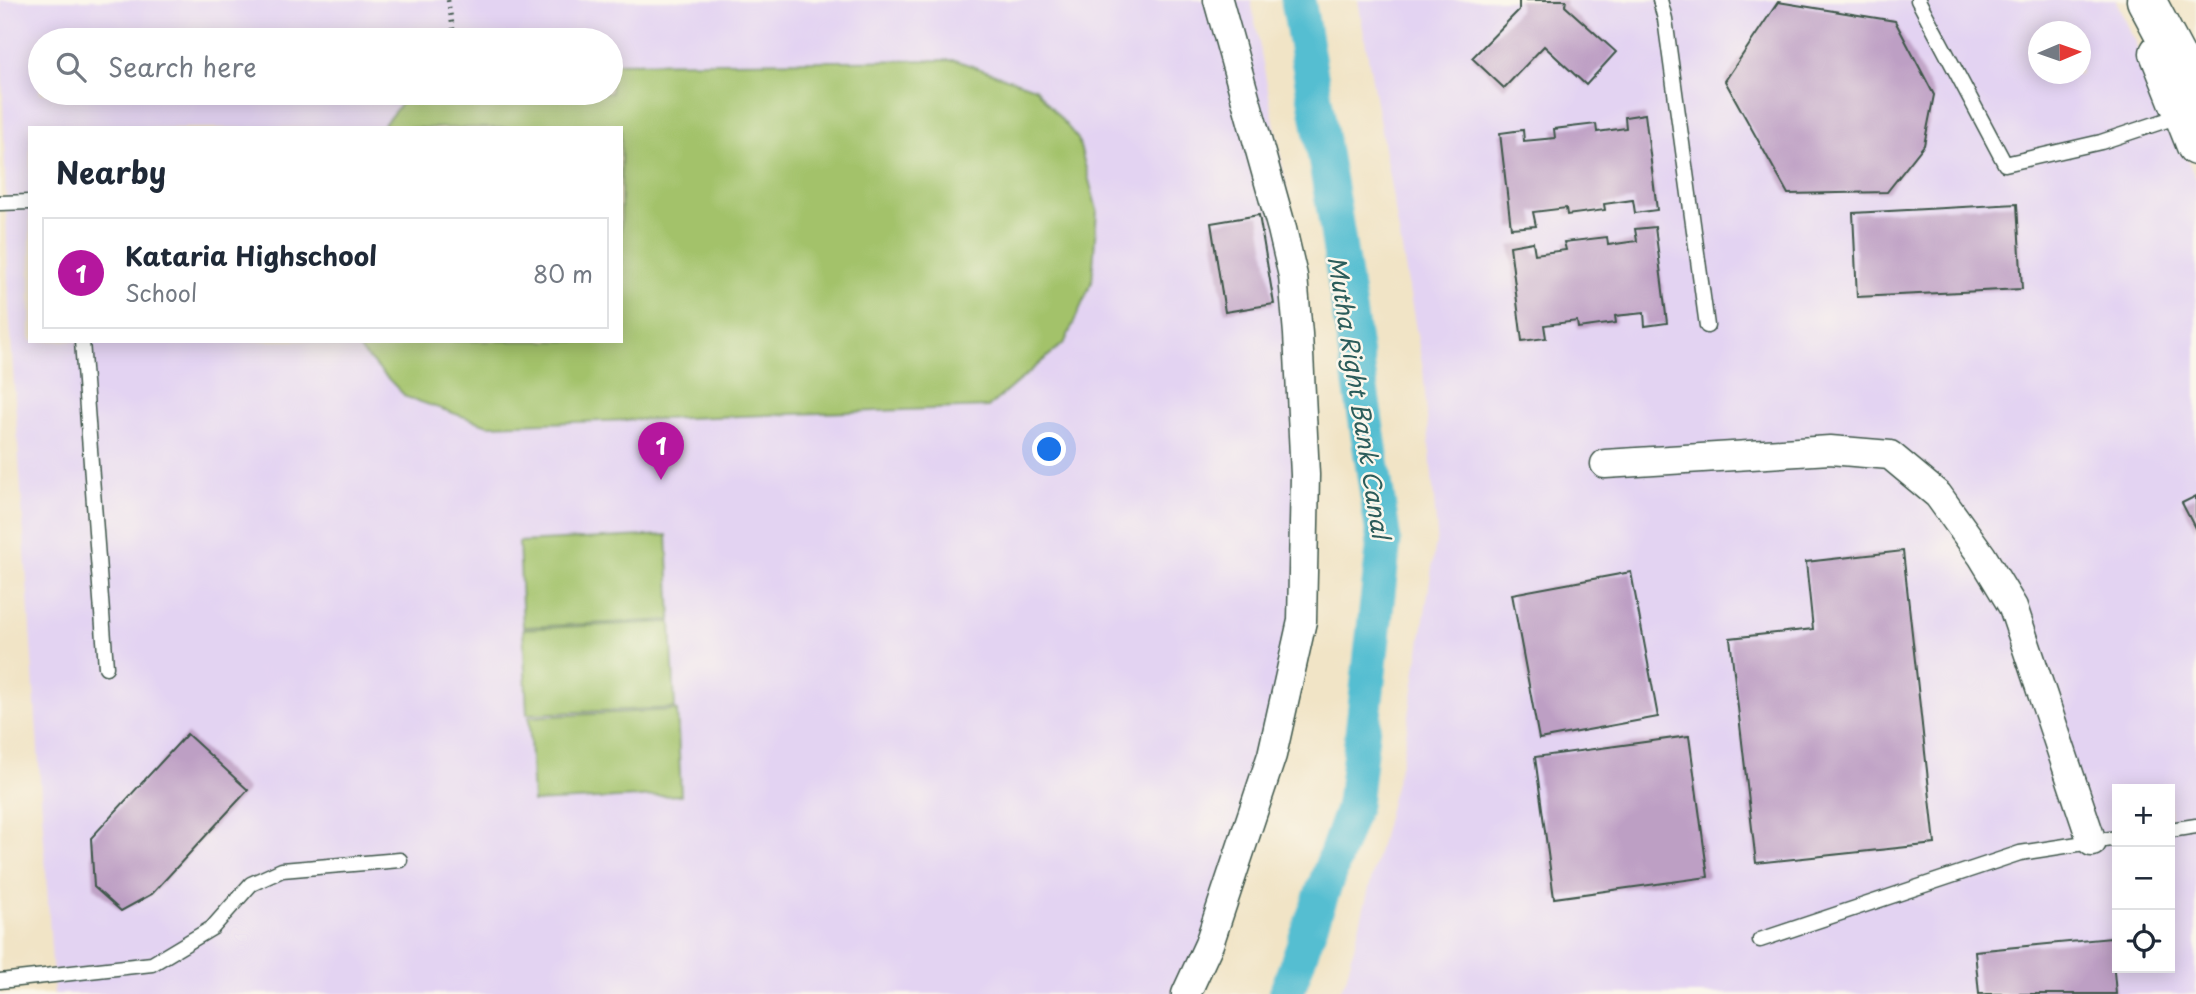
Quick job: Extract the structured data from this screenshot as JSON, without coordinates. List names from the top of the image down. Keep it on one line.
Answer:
{"water":["Mutha Right Bank Canal"],"north":"right","page":{"search":"Search here","heading":"Nearby","list":[{"mark":"1","name":"Kataria Highschool","note":"School","value":"80 m"}],"pins":"1","map_buttons":["+","−"]}}
